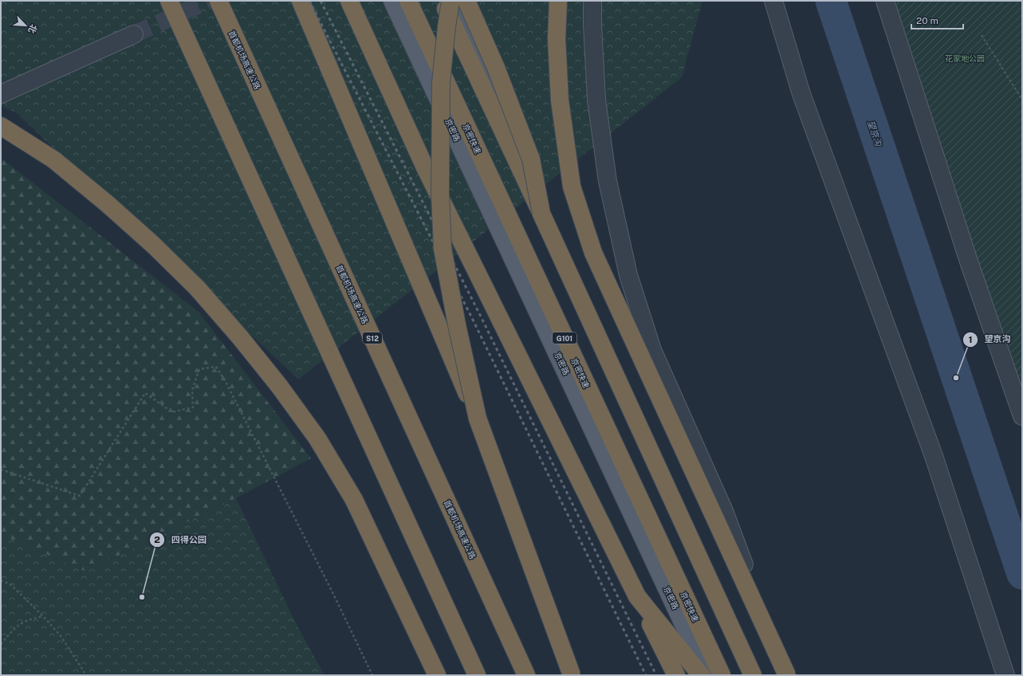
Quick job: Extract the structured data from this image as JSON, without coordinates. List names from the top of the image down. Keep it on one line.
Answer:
{"streets":{"highway":["首都机场高速公路","京密快速","S12","G101"],"main road":["京密路"]},"water":["望京沟"],"parks":["花家地公园"],"places":["望京沟","四得公园"],"scale_bar":"20 m","north":"bottom right"}
